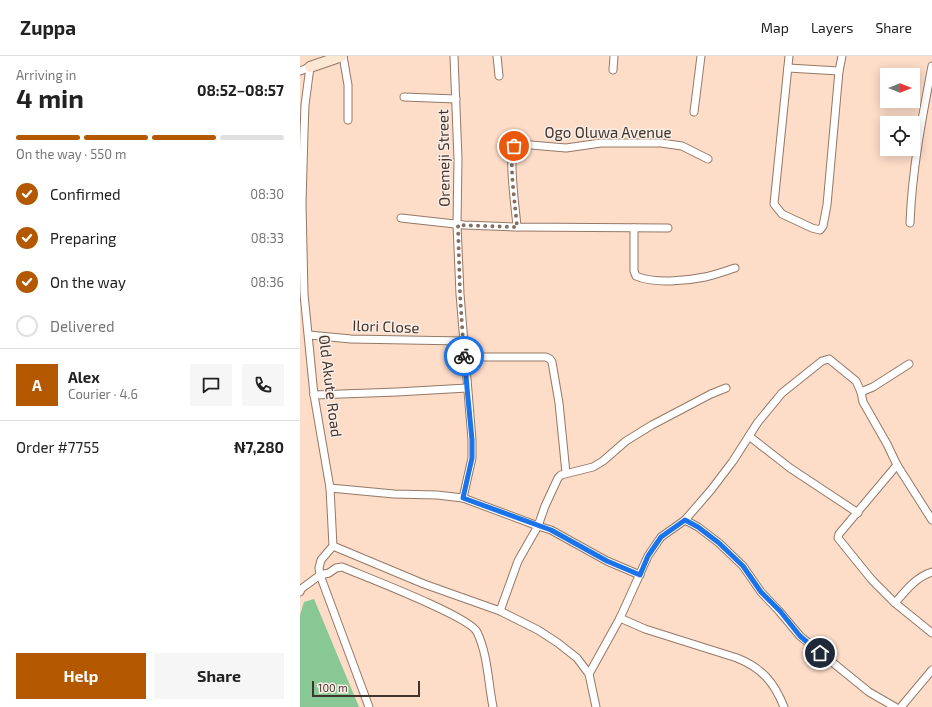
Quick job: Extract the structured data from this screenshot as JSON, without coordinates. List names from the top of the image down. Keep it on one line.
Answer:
{"streets":{"street":["Ogo Oluwa Avenue","Oremeji Street","Ilori Close","Old Akute Road"]},"crossings":[["Oremeji Street","Ilori Close"],["Ilori Close","Old Akute Road"]],"scale_bar":"100 m","north":"right","page":{"header":"Zuppa","nav":["Map","Layers","Share"],"heading":["4 min","Arriving in","08:52–08:57"],"panel":["Alex","Courier · 4.6","Order #7755","₦7,280"],"bar":"On the way · 550 m","list":[["Confirmed","08:30"],["Preparing","08:33"],["On the way","08:36"],"Delivered"],"round":"A","buttons":["Help","Share"],"scale":"100 m"}}
